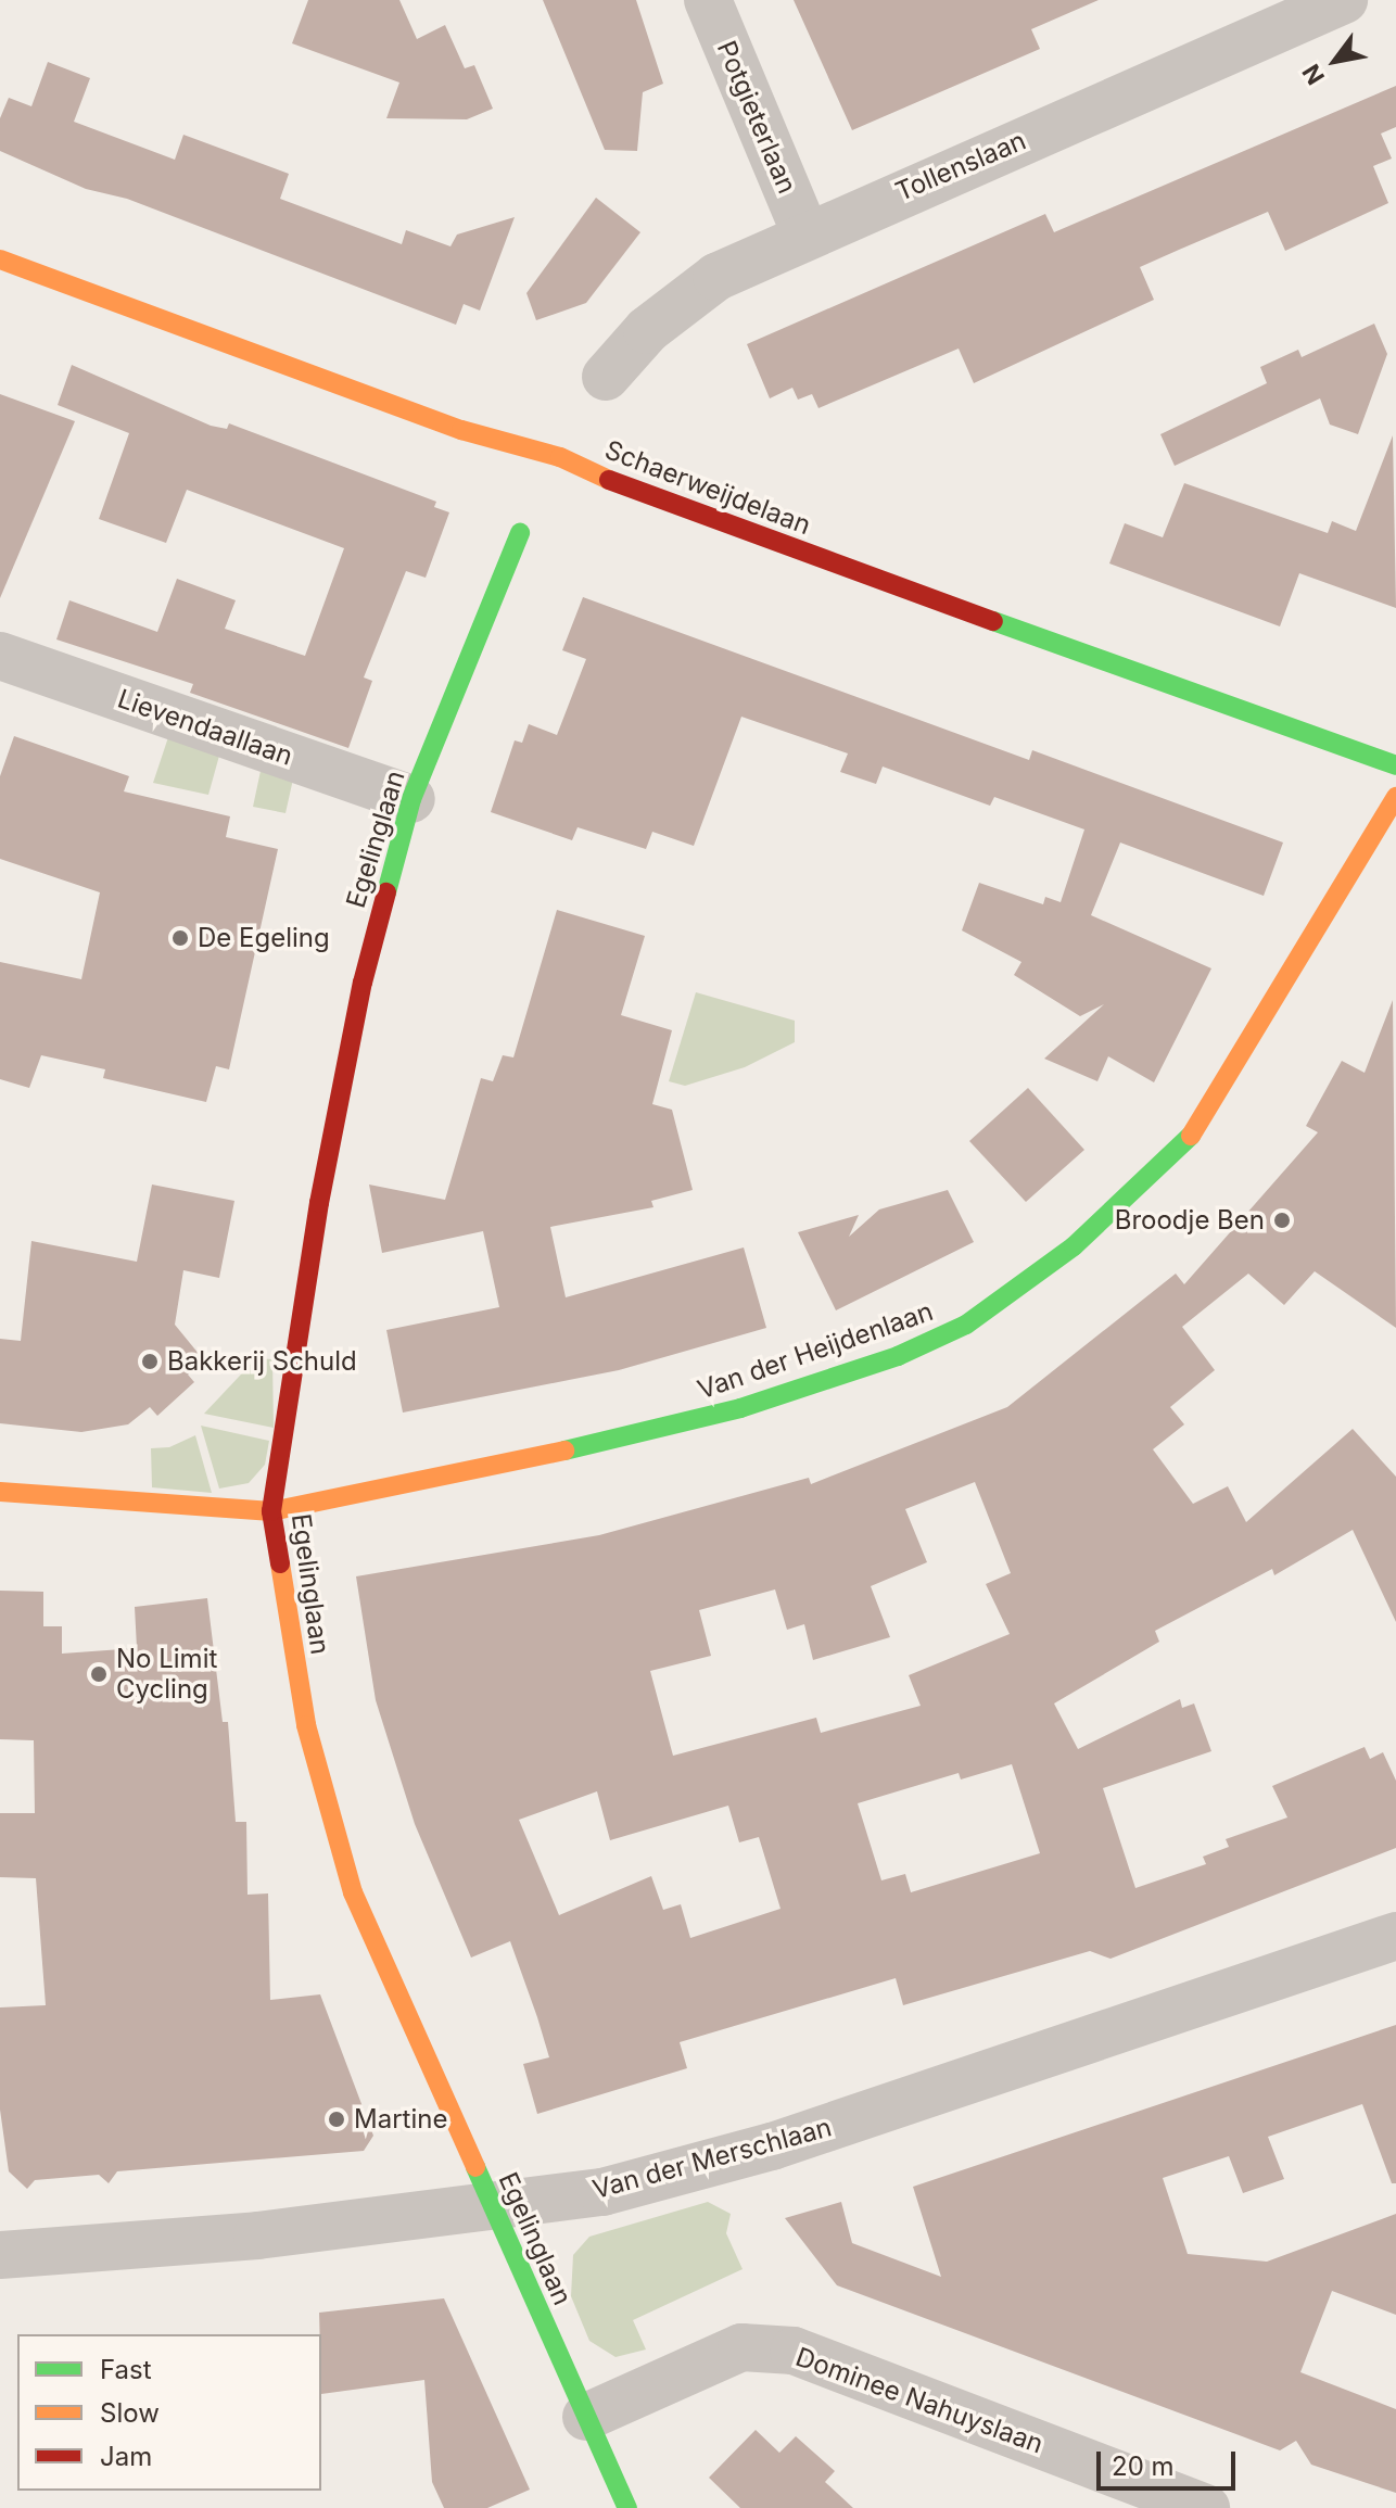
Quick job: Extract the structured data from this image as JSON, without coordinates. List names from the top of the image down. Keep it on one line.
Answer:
{"streets":{"street":["Potgieterlaan","Tollenslaan","Schaerweijdelaan","Lievendaallaan","Egelinglaan","Van der Heijdenlaan","Van der Merschlaan","Dominee Nahuyslaan"]},"crossings":[["Potgieterlaan","Tollenslaan"],["Lievendaallaan","Egelinglaan"],["Egelinglaan","Van der Heijdenlaan"],["Egelinglaan","Van der Merschlaan"],["Egelinglaan","Dominee Nahuyslaan"]],"places":["De Egeling","Broodje Ben","Bakkerij Schuld","No Limit Cycling","Martine"],"legend":["Fast","Slow","Jam"],"scale_bar":"20 m","north":"bottom left"}
